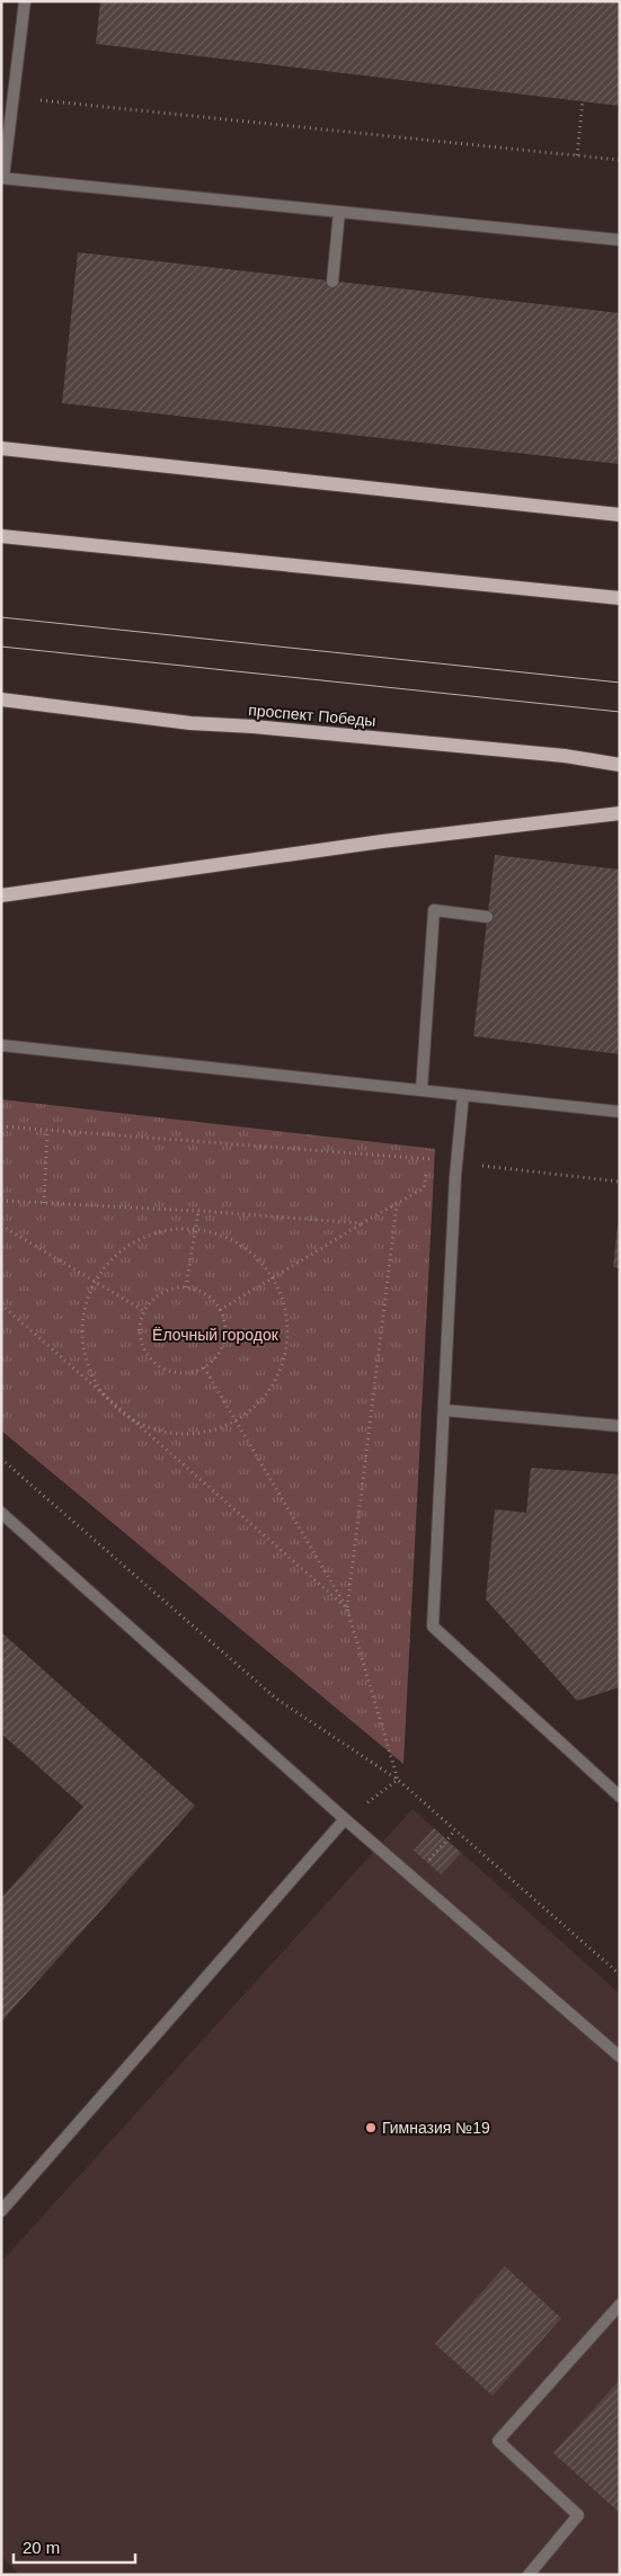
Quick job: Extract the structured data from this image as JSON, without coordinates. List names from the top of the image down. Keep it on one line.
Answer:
{"streets":{"main road":["проспект Победы"]},"parks":["Ёлочный городок"],"places":["Гимназия №19"],"scale_bar":"20 m"}
